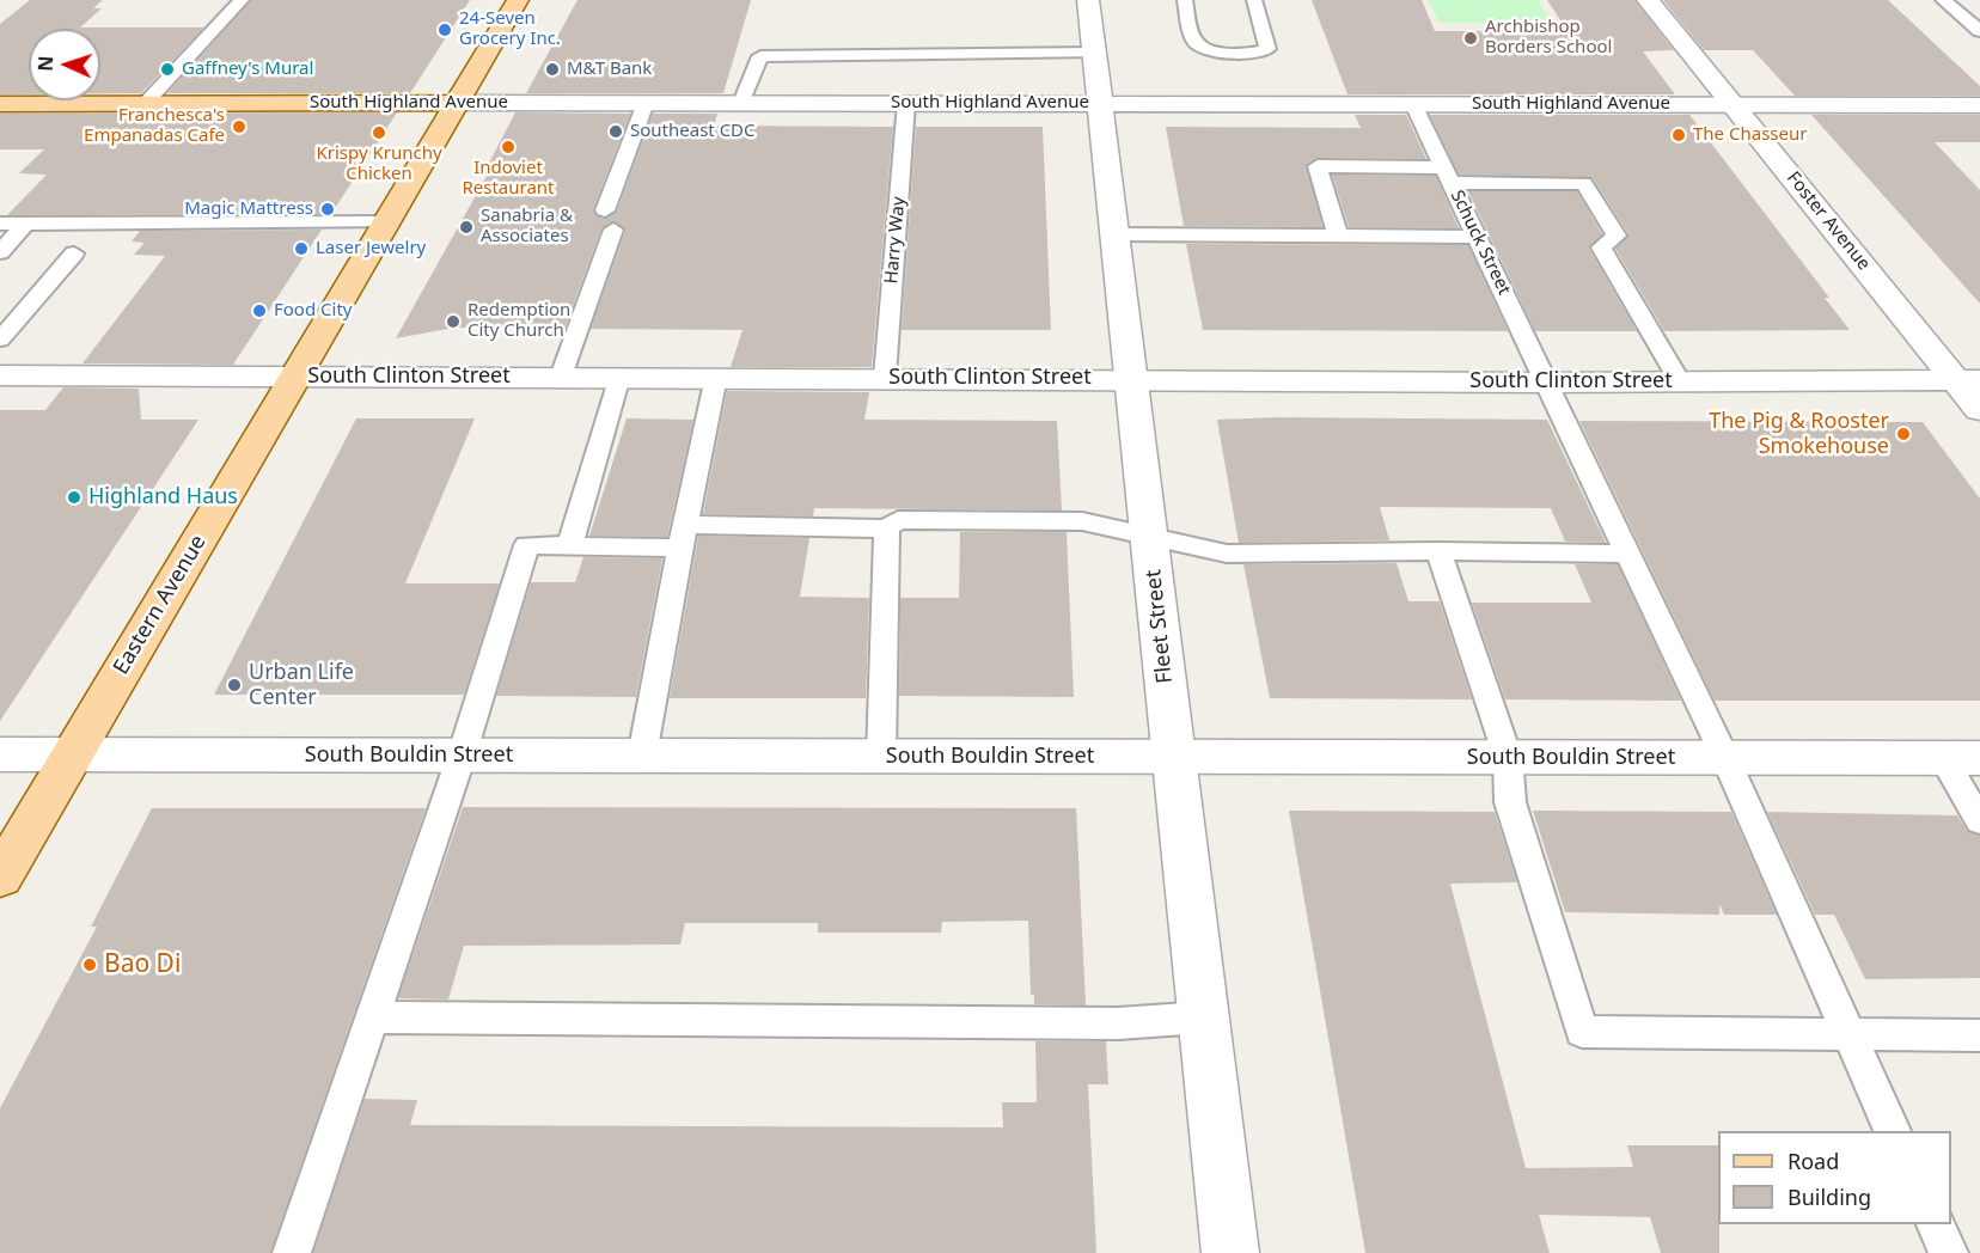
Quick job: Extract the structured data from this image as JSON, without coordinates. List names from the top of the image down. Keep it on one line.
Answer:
{"streets":{"main road":["South Highland Avenue","Eastern Avenue"],"street":["Foster Avenue","South Clinton Street","Fleet Street","South Bouldin Street"],"lane":["Harry Way","Schuck Street"]},"crossings":[["South Highland Avenue","Foster Avenue"],["South Highland Avenue","Harry Way"],["South Highland Avenue","Schuck Street"],["South Highland Avenue","Eastern Avenue"],["South Highland Avenue","Fleet Street"],["Foster Avenue","South Clinton Street"],["Harry Way","South Clinton Street"],["Schuck Street","South Clinton Street"],["Schuck Street","South Bouldin Street"],["South Clinton Street","Eastern Avenue"],["South Clinton Street","Fleet Street"],["Eastern Avenue","South Bouldin Street"],["Fleet Street","South Bouldin Street"]],"places":["24-Seven Grocery Inc.","Archbishop Borders School","Gaffney's Mural","M&T Bank","Franchesca's Empanadas Cafe","Southeast CDC","Krispy Krunchy Chicken","The Chasseur","Indoviet Restaurant","Magic Mattress","Sanabria & Associates","Laser Jewelry","Food City","Redemption City Church","The Pig & Rooster Smokehouse","Highland Haus","Urban Life Center","Bao Di"],"legend":["Road","Building"],"north":"left"}
